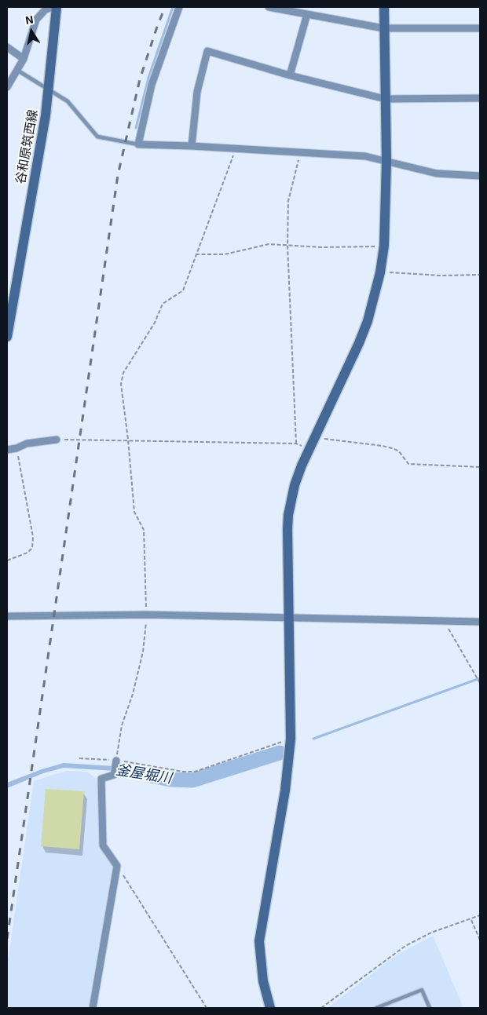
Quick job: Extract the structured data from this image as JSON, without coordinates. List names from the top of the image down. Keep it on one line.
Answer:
{"streets":{"street":["谷和原筑西線"]},"water":["釜屋堀川"],"north":"top"}
